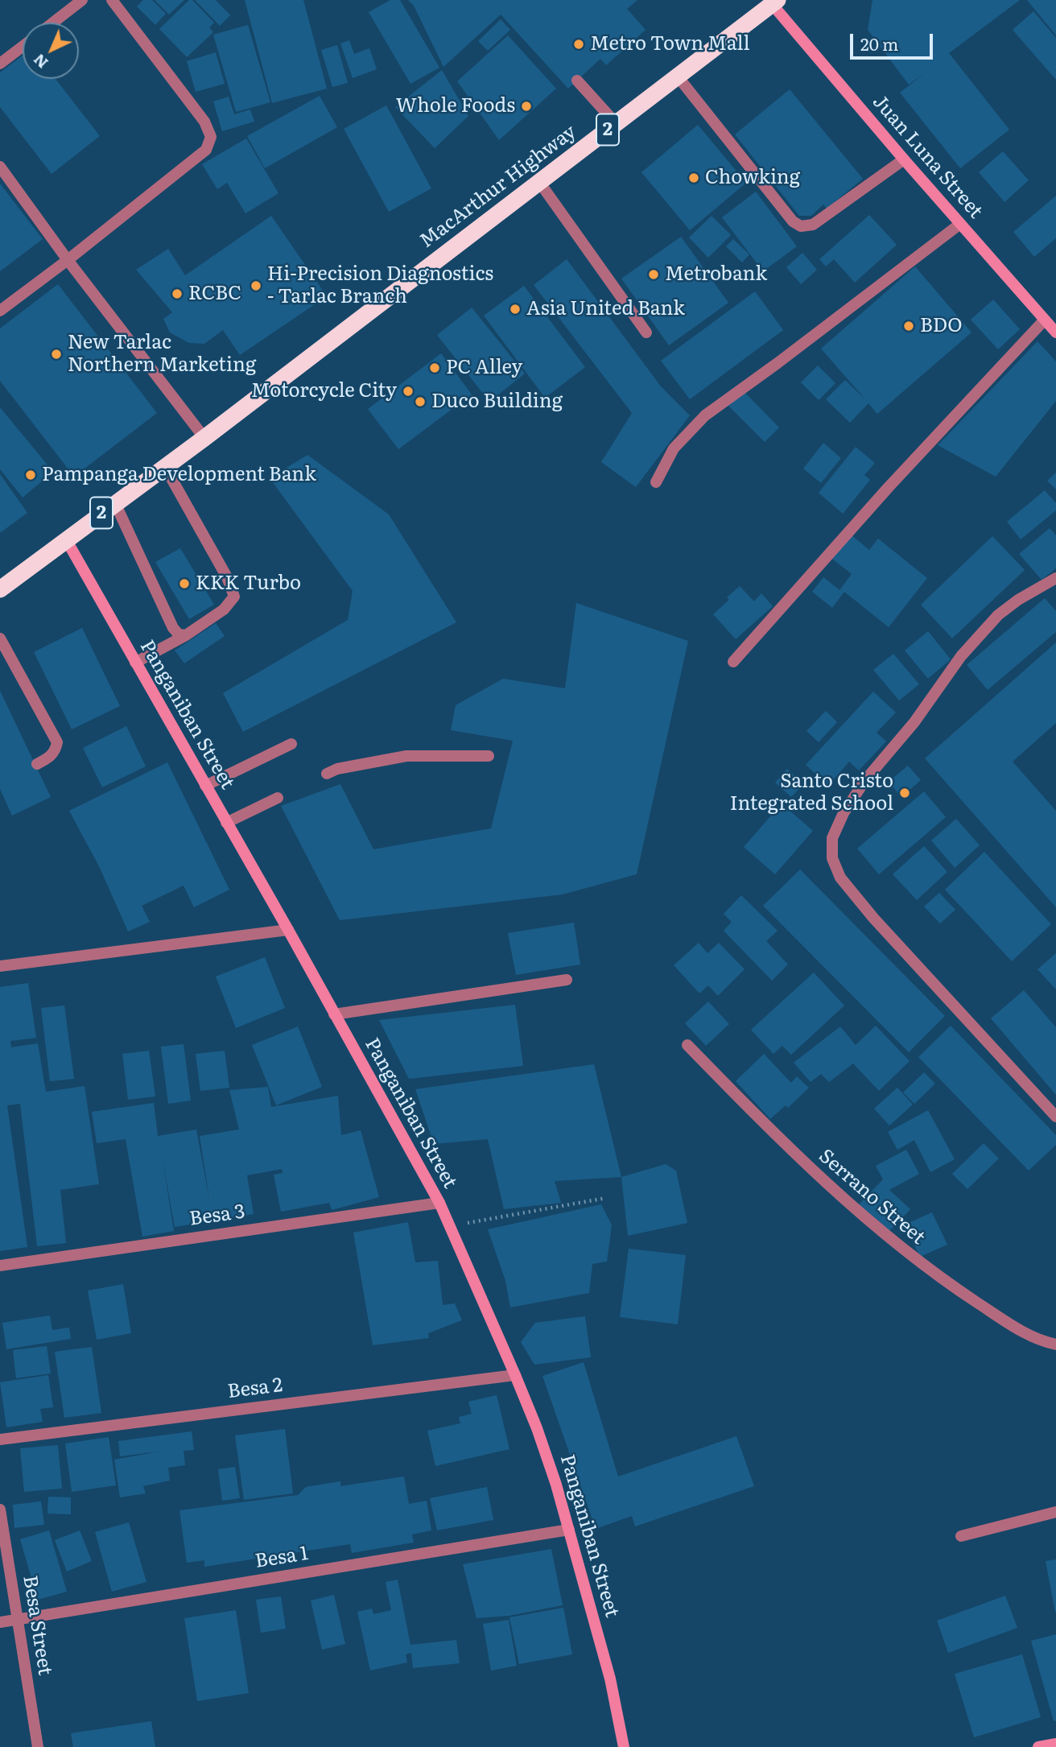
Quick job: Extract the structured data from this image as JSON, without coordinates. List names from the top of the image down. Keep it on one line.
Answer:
{"streets":{"highway":["2","MacArthur Highway"],"street":["Juan Luna Street","Panganiban Street","Serrano Street","Besa 3","Besa 2","Besa 1","Besa Street"]},"crossings":[["Juan Luna Street","MacArthur Highway"],["MacArthur Highway","Panganiban Street"],["Panganiban Street","Besa 3"],["Panganiban Street","Besa 2"],["Panganiban Street","Besa 1"],["Besa 1","Besa Street"]],"places":["Metro Town Mall","Whole Foods","Chowking","Metrobank","Hi-Precision Diagnostics - Tarlac Branch","RCBC","Asia United Bank","BDO","New Tarlac Northern Marketing","PC Alley","Motorcycle City","Duco Building","Pampanga Development Bank","KKK Turbo","Santo Cristo Integrated School"],"scale_bar":"20 m","north":"bottom left"}
